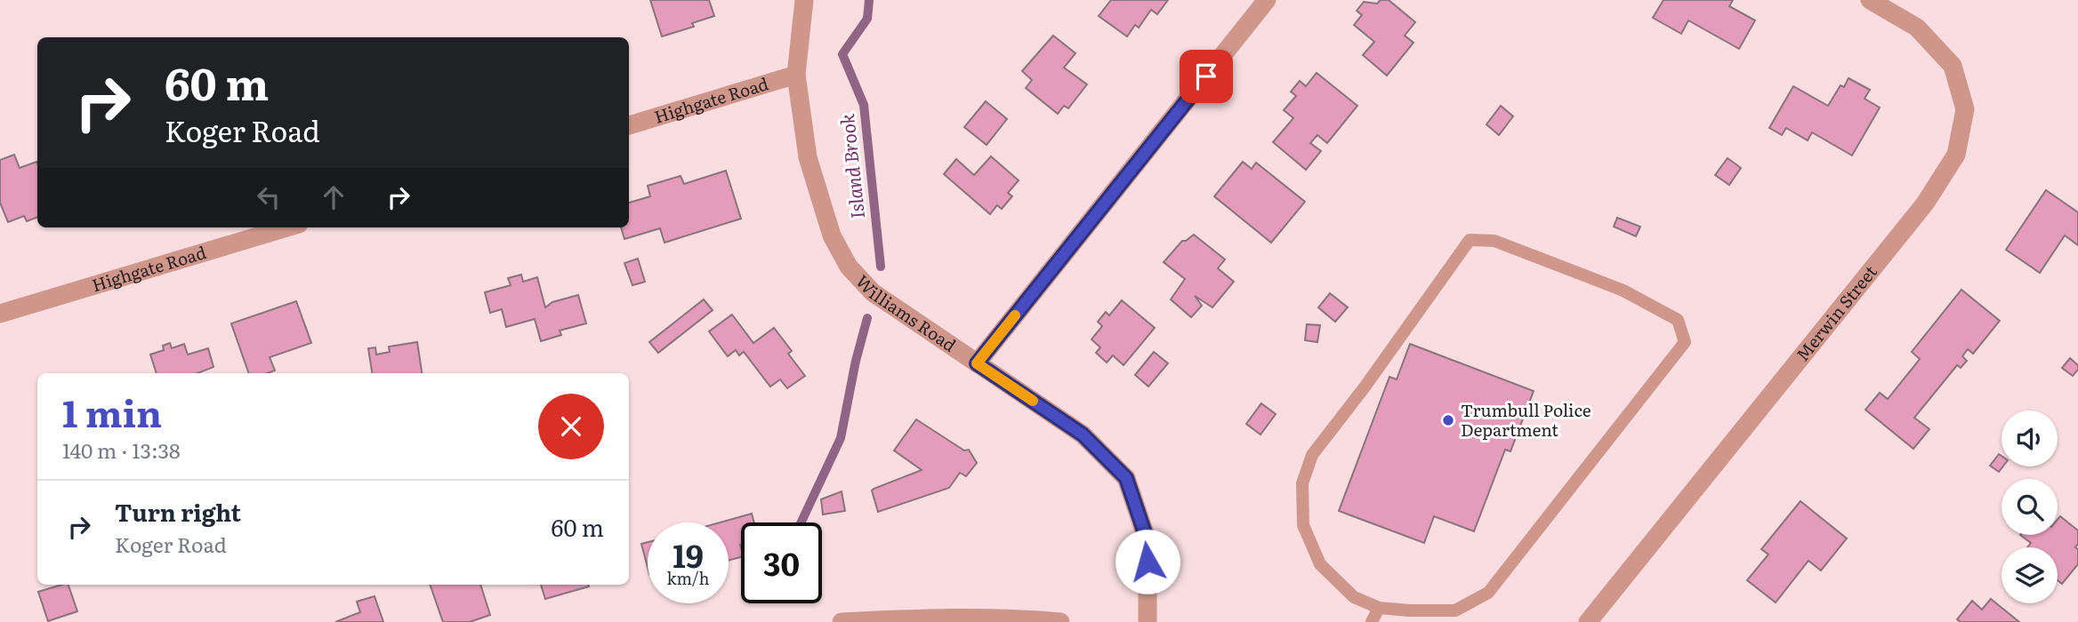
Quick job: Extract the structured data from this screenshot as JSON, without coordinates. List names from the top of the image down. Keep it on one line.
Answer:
{"streets":{"street":["Highgate Road","Williams Road","Merwin Street"]},"crossings":[["Highgate Road","Williams Road"]],"water":["Island Brook"],"places":["Trumbull Police Department"],"page":{"turn":["60 m","Koger Road"],"heading":["1 min","140 m · 13:38"],"list":[{"name":"Turn right","note":"Koger Road","value":"60 m"}],"speed":"19 km/h","limit":"30"}}
